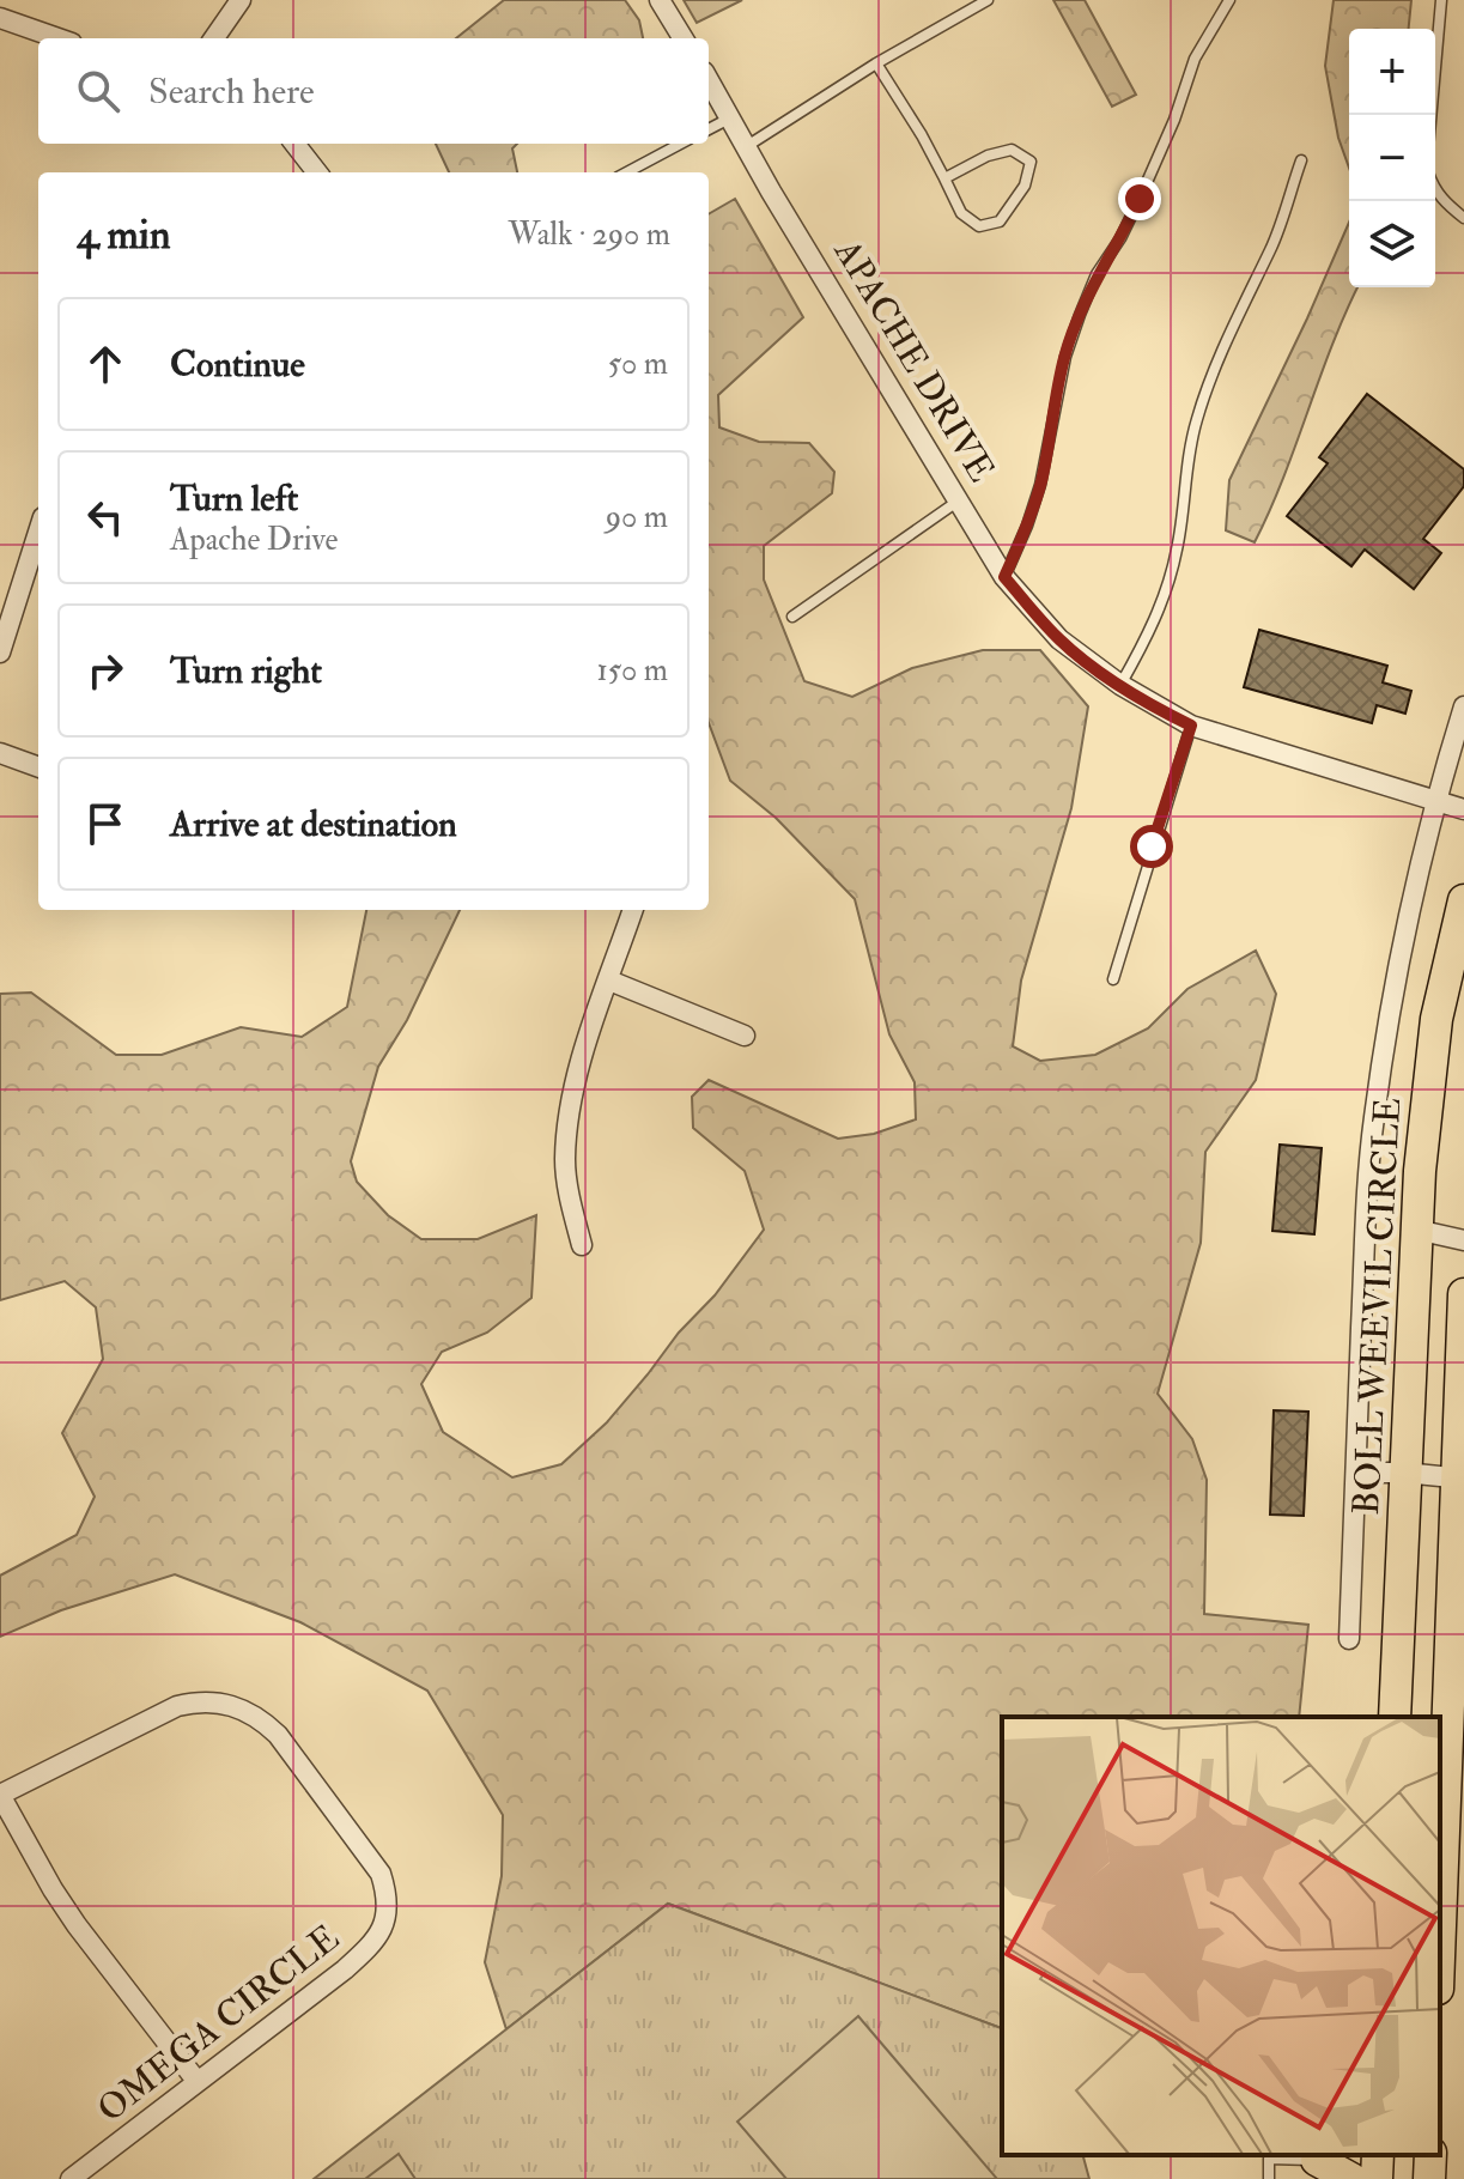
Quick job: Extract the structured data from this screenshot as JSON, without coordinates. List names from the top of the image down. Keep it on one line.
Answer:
{"streets":{"highway":["BOLL WEEVIL CIRCLE"],"street":["APACHE DRIVE","OMEGA CIRCLE"]},"page":{"map_buttons":["+","−"],"search":"Search here","heading":["4 min","Walk · 290 m"],"list":[["Continue","50 m"],["Turn left","Apache Drive","90 m"],["Turn right","150 m"],"Arrive at destination"]}}
